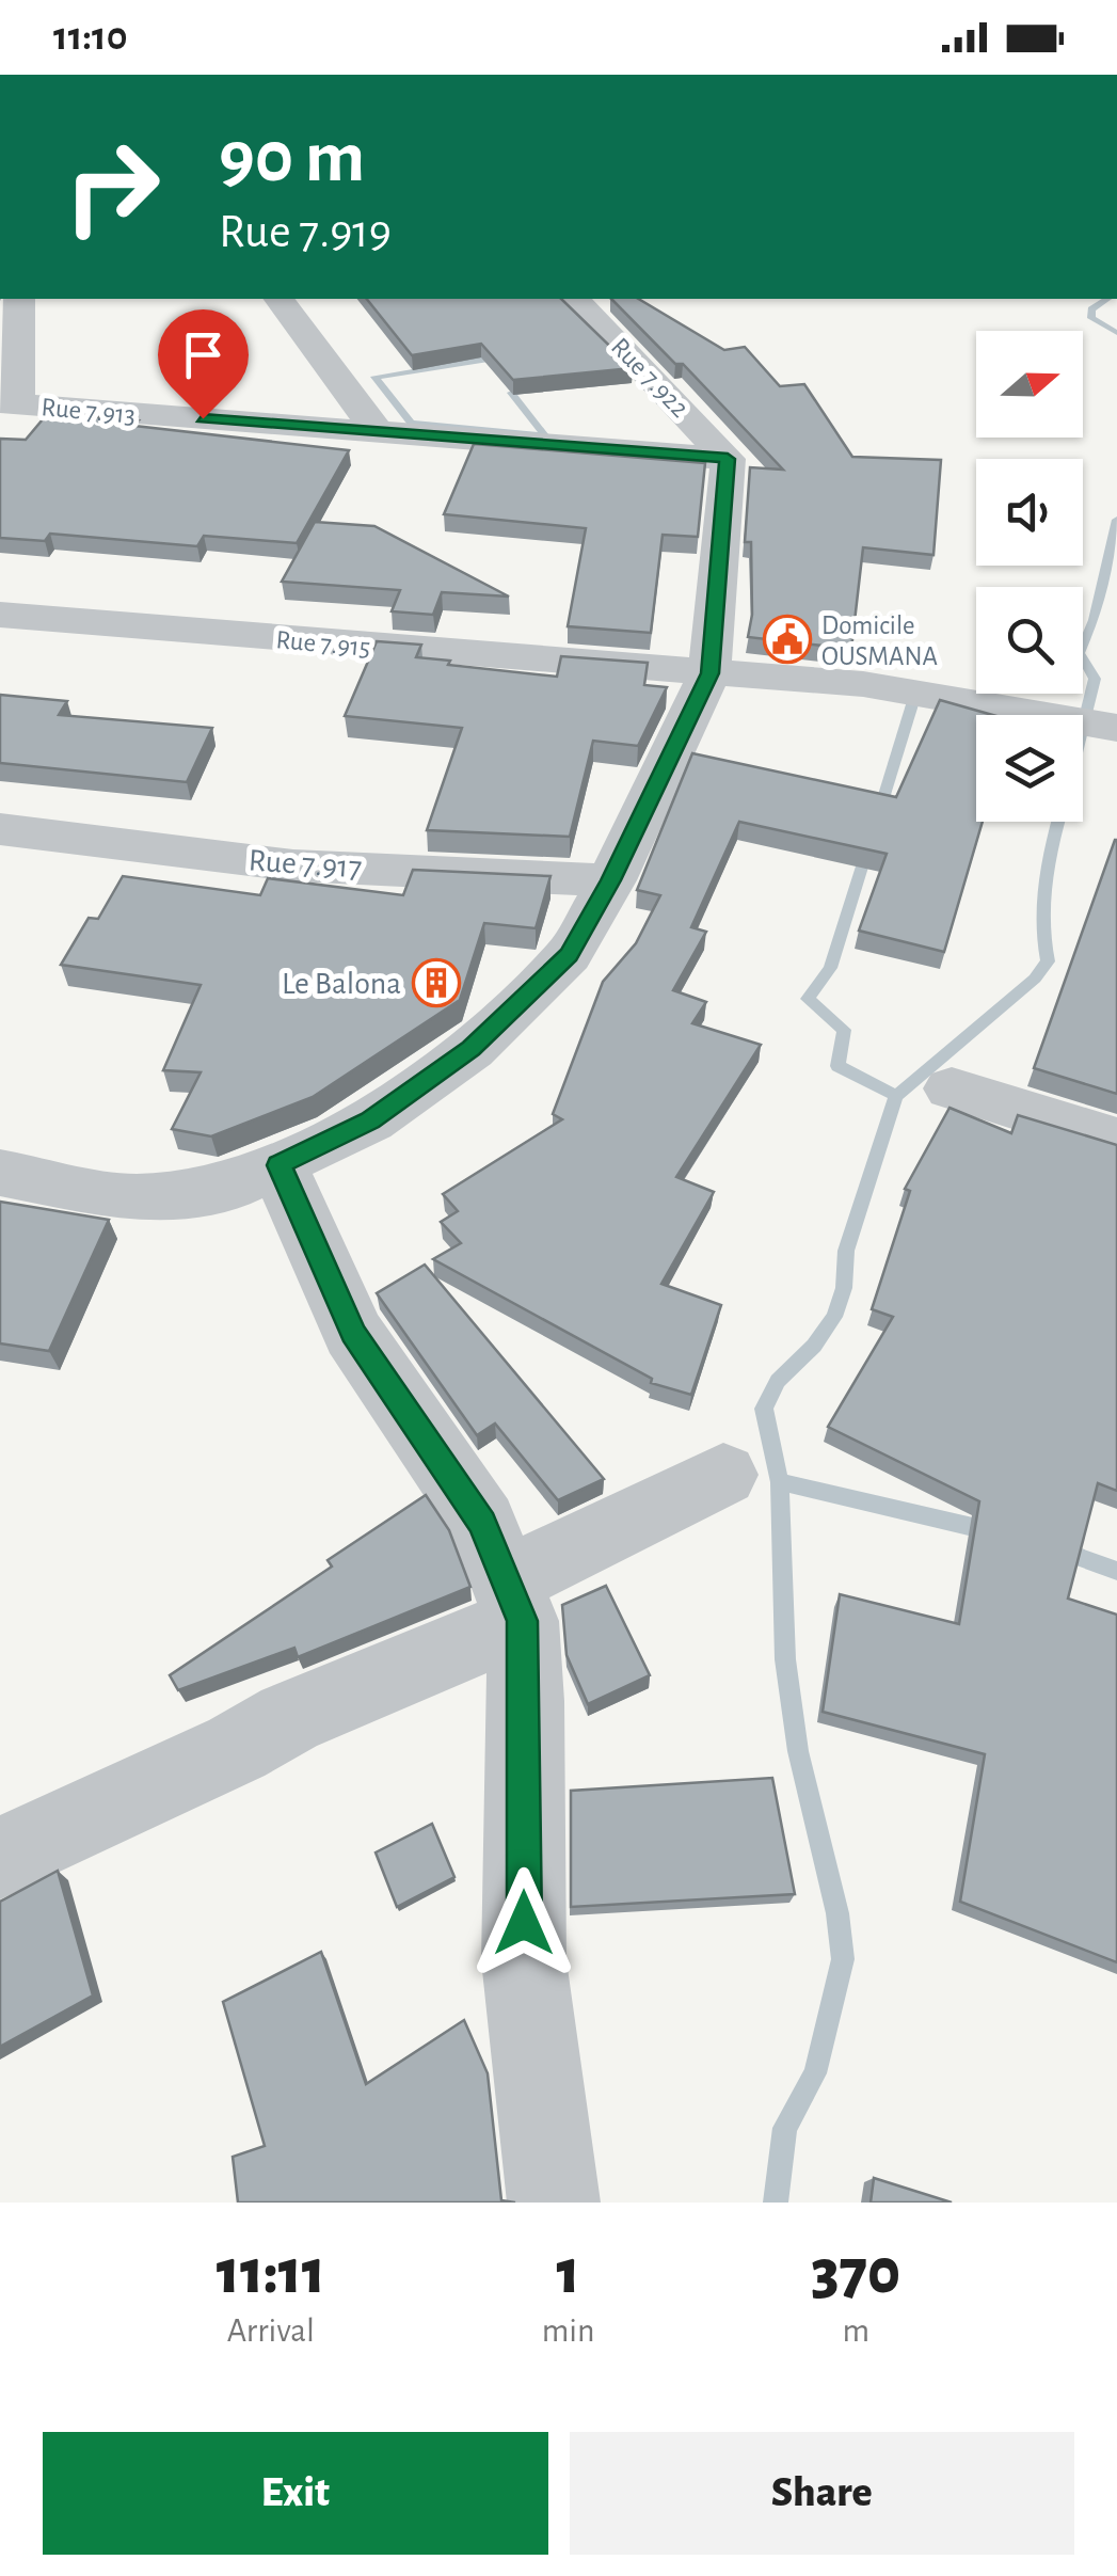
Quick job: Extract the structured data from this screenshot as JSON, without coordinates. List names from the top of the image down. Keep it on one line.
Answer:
{"streets":{"street":["Rue 7.922","Rue 7.913","Rue 7.915","Rue 7.917"]},"crossings":[["Rue 7.922","Rue 7.913"]],"places":{"public building":["Domicile OUSMANA"],"building":["Le Balona"]},"north":"right","page":{"status":"11:10","turn":["90 m","Rue 7.919"],"eta":["11:11","Arrival","1","min","370","m"],"buttons":["Exit","Share"]}}
